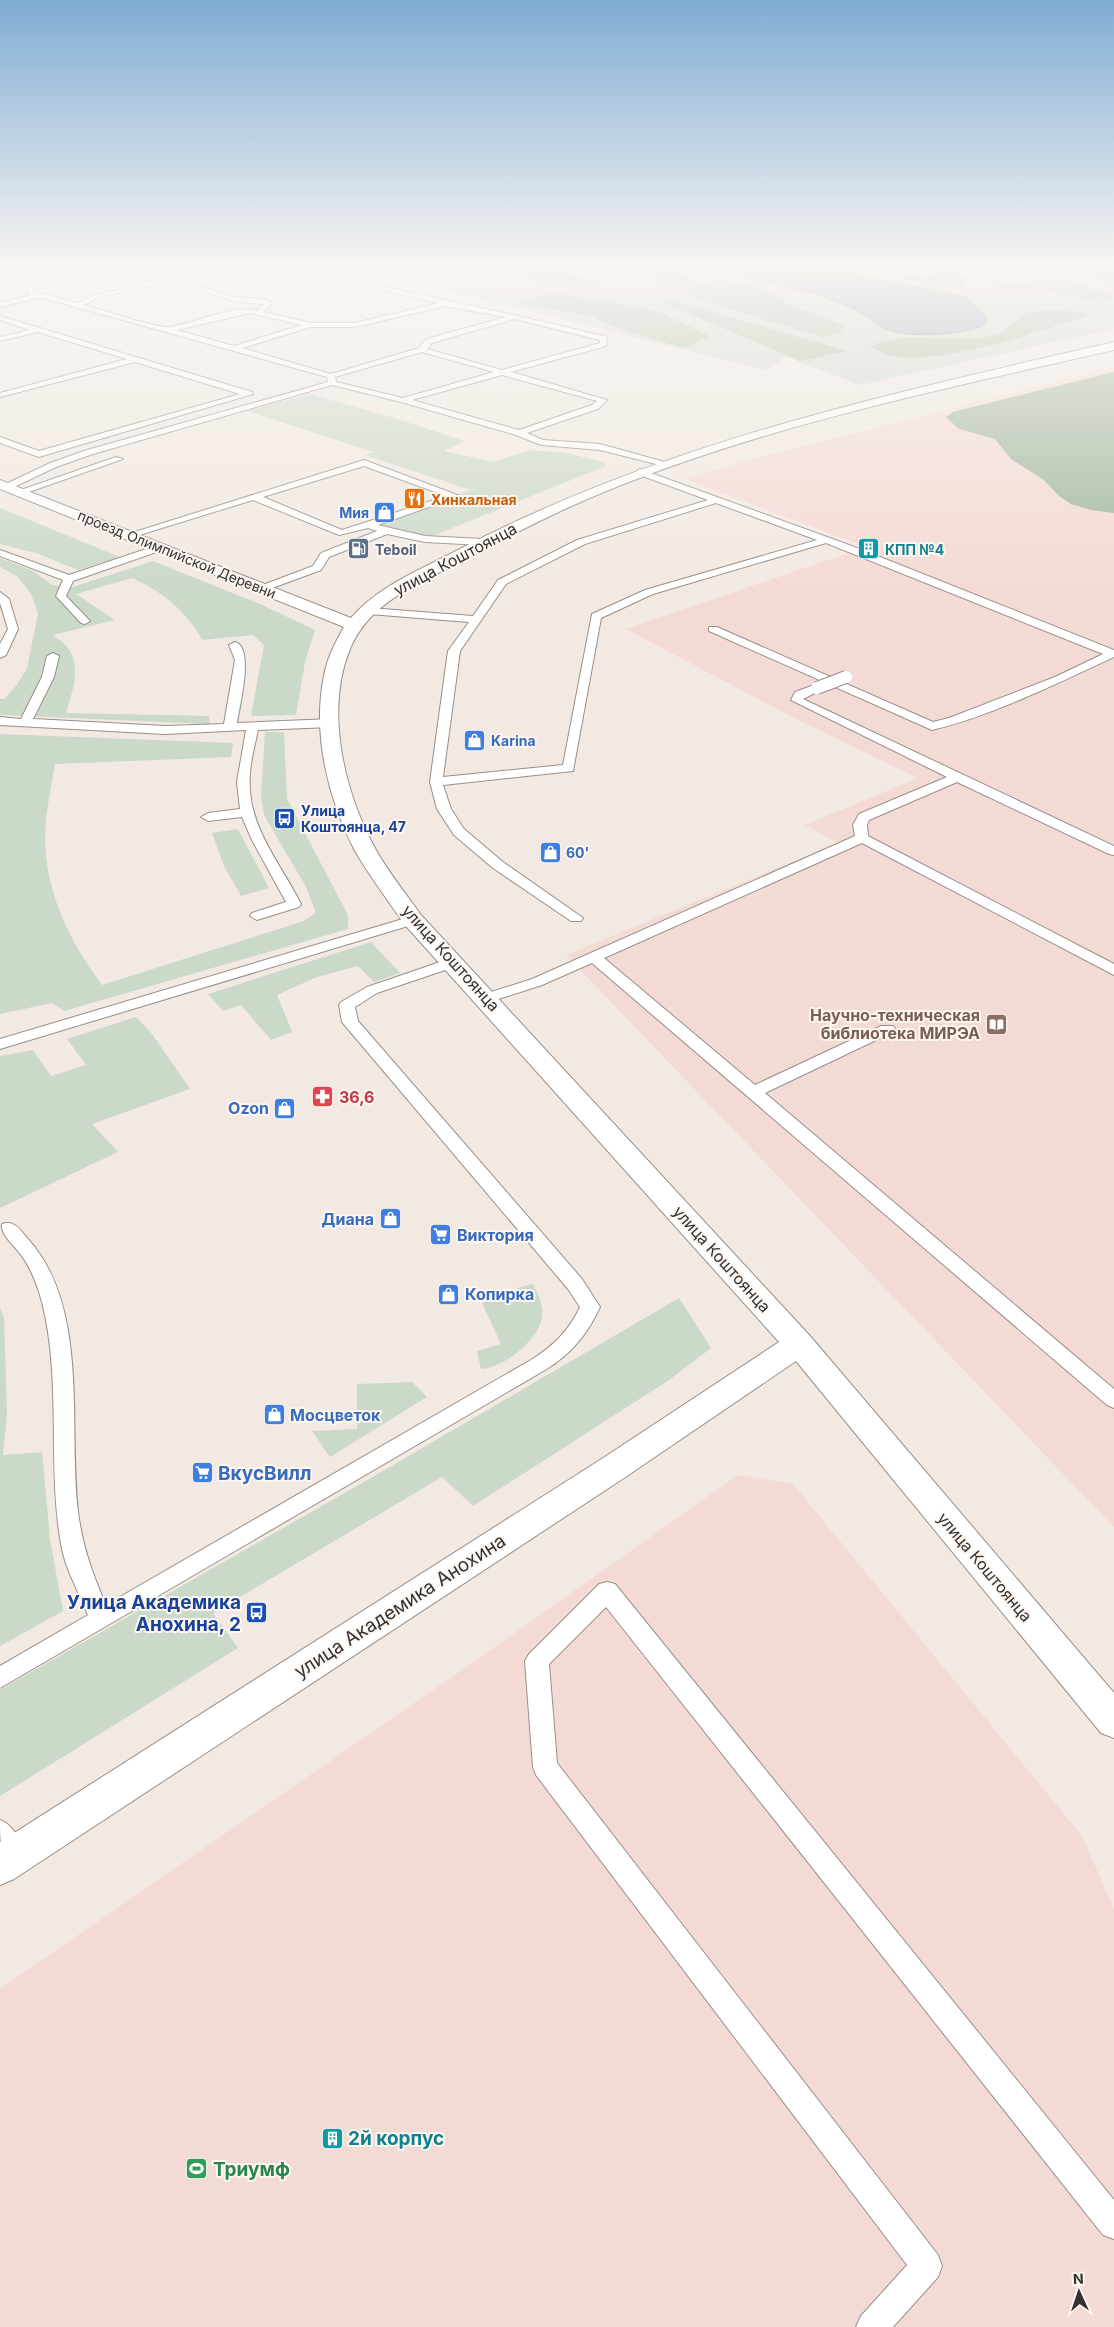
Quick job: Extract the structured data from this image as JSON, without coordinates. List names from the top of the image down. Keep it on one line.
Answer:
{"streets":{"street":["проезд Олимпийской Деревни","улица Коштоянца","улица Академика Анохина"]},"crossings":[["проезд Олимпийской Деревни","улица Коштоянца"],["улица Коштоянца","улица Академика Анохина"]],"places":{"restaurant":["Хинкальная"],"shop":["Мия","Karina","60'","Ozon","Диана","Копирка","Мосцветок"],"fuel station":["Teboil"],"building":["КПП №4","2й корпус"],"bus stop":["Улица Коштоянца, 47","Улица Академика Анохина, 2"],"library":["Научно-техническая библиотека МИРЭА"],"pharmacy":["36,6"],"supermarket":["Виктория","ВкусВилл"],"sports":["Триумф"]},"north":"top"}
